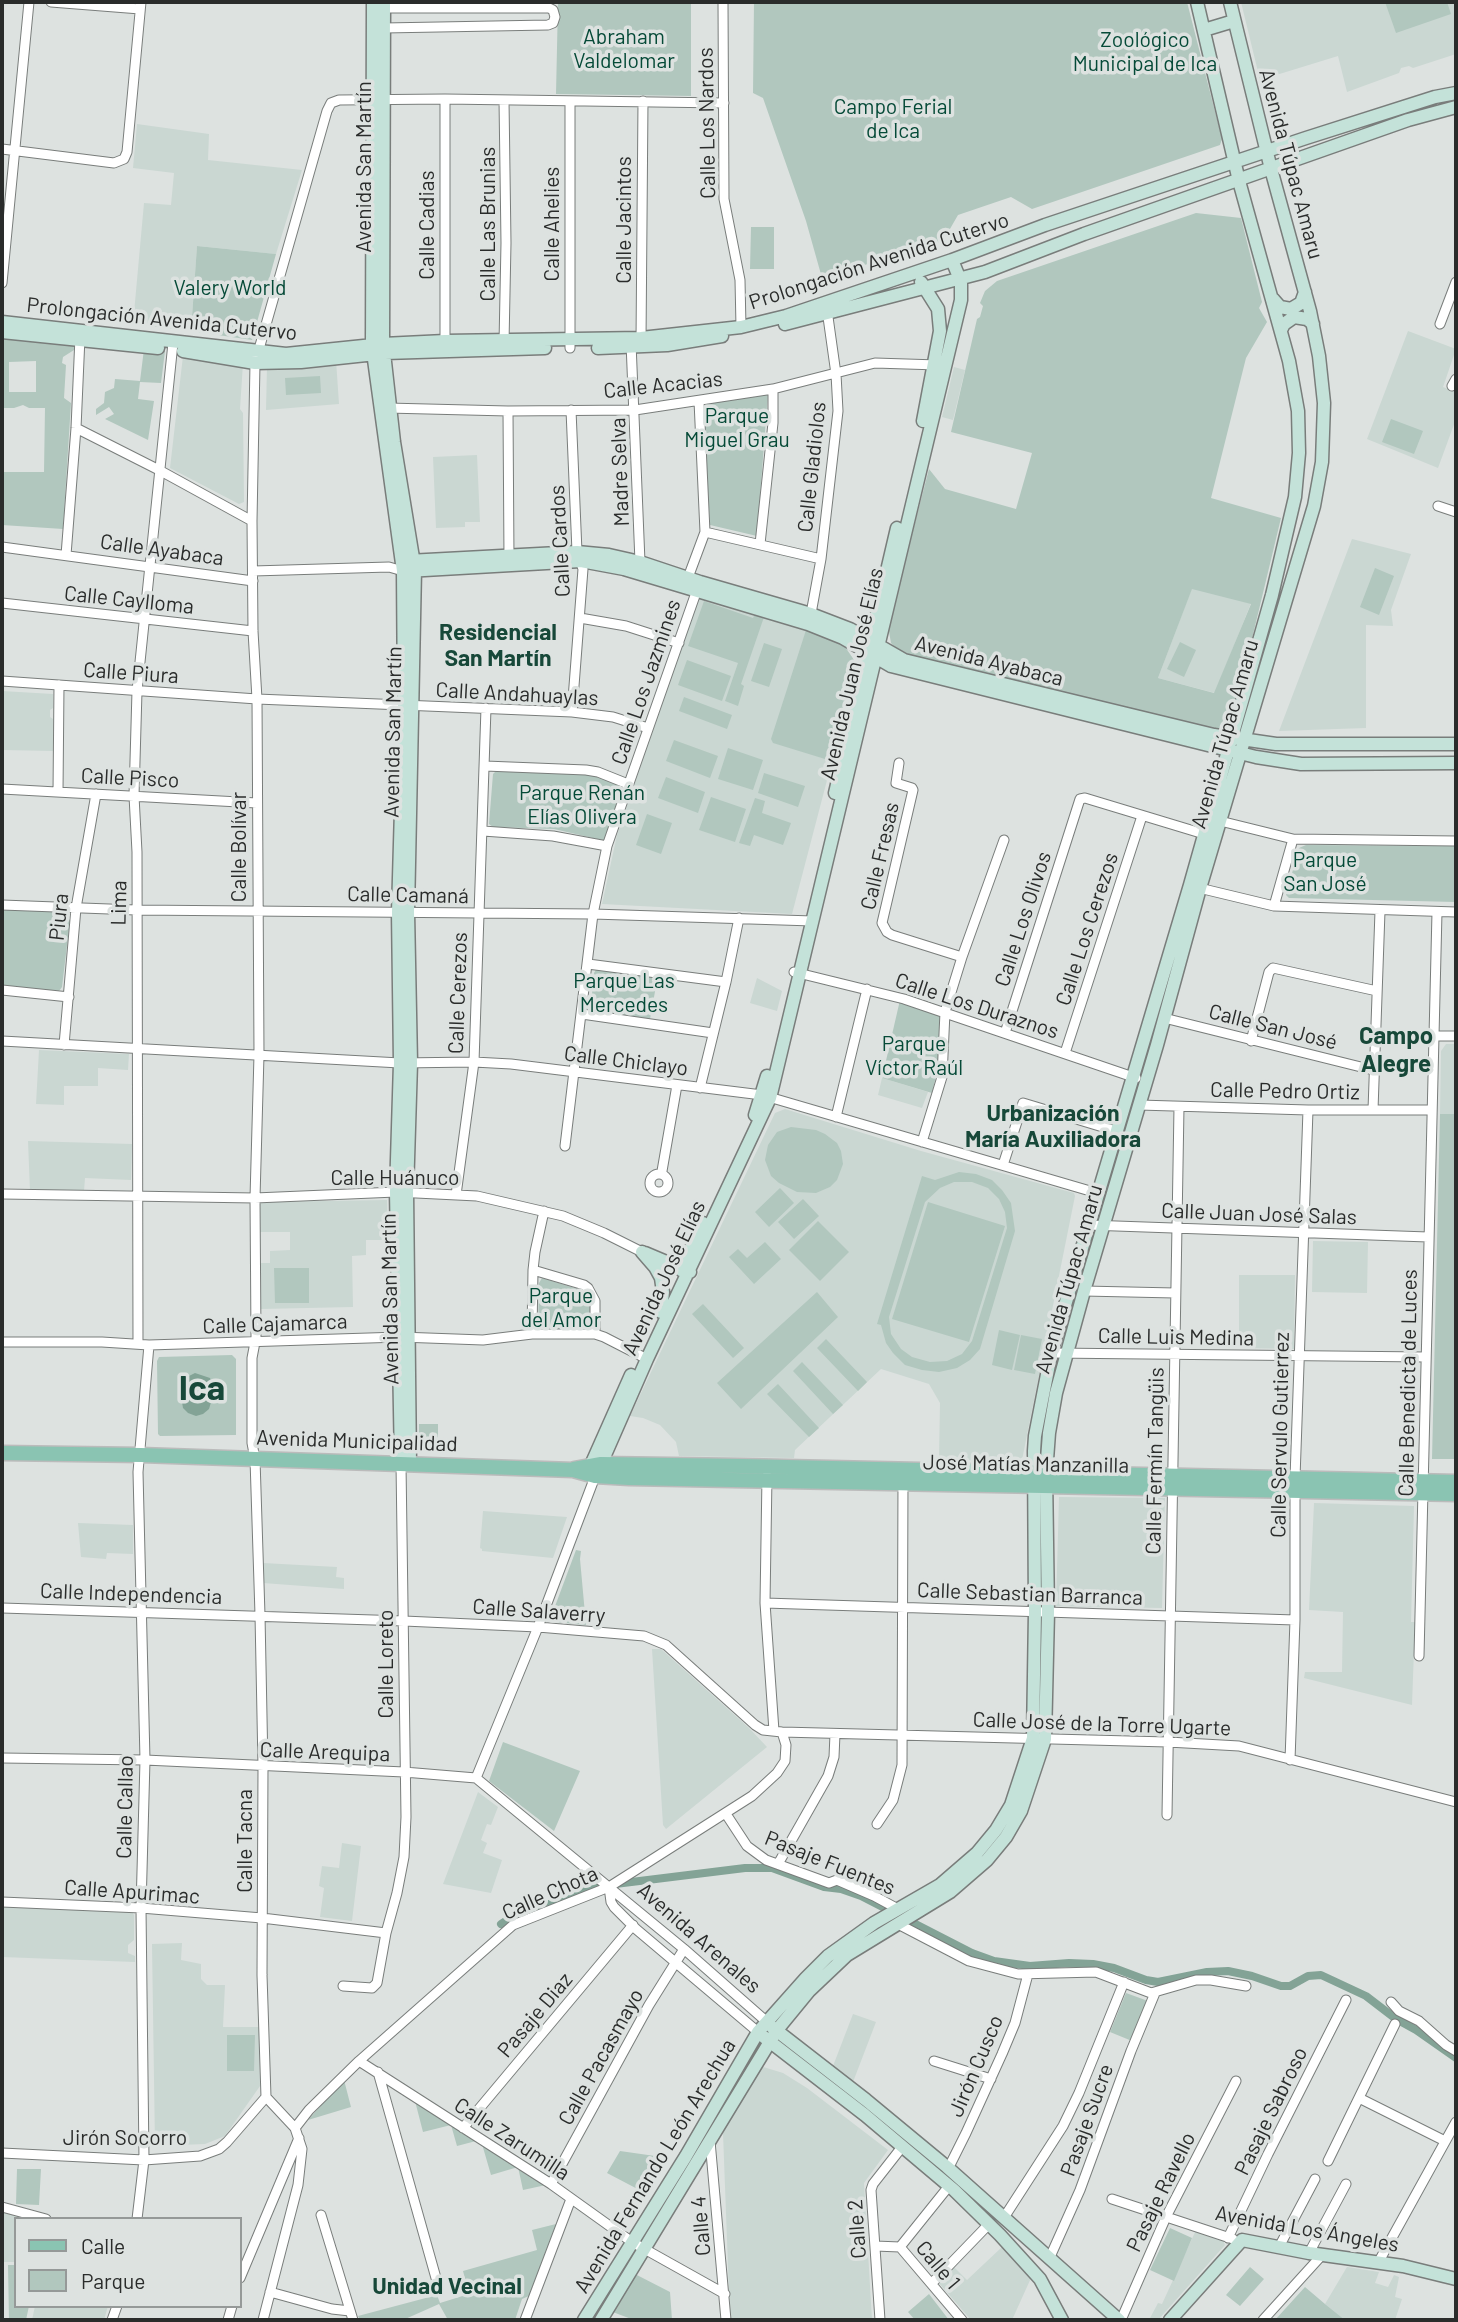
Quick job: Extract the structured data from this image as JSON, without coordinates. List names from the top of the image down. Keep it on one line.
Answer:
{"streets":{"main road":["Avenida Municipalidad","José Matías Manzanilla"],"street":["Calle Los Nardos","Avenida Túpac Amaru","Avenida San Martín","Calle Jacintos","Calle Las Brunias","Calle Ahelies","Calle Cadias","Prolongación Avenida Cutervo","Calle Acacias","Calle Gladiolos","Madre Selva","Calle Cardos","Calle Ayabaca","Calle Caylloma","Avenida Ayabaca","Calle Piura","Avenida Juan José Elías","Calle Los Jazmines","Calle Andahuaylas","Calle Pisco","Calle Bolívar","Calle Fresas","Calle Camaná","Lima","Piura","Calle Los Olivos","Calle Los Cerezos","Calle Cerezos","Calle Los Duraznos","Calle San José","Calle Chiclayo","Calle Pedro Ortiz","Calle Huánuco","Calle Juan José Salas","Avenida José Elías","Calle Cajamarca","Calle Luis Medina","Calle Benedicta de Luces","Calle Servulo Gutierrez","Calle Fermín Tangüis","Calle Independencia","Calle Sebastian Barranca","Calle Salaverry","Calle Loreto","Calle José de la Torre Ugarte","Calle Arequipa","Calle Callao","Calle Tacna","Pasaje Fuentes","Calle Apurimac","Calle Chota","Avenida Arenales","Pasaje Diaz","Calle Pacasmayo","Jirón Cusco","Pasaje Sabroso","Pasaje Sucre","Jirón Socorro","Calle Zarumilla","Avenida Fernando León Arechua","Pasaje Ravello","Calle 4","Calle 2","Avenida Los Ángeles","Calle 1"]},"crossings":[["Calle Los Nardos","Prolongación Avenida Cutervo"],["Avenida Túpac Amaru","Prolongación Avenida Cutervo"],["Avenida Túpac Amaru","Avenida Ayabaca"],["Avenida Túpac Amaru","Calle Los Duraznos"],["Avenida Túpac Amaru","Calle San José"],["Avenida Túpac Amaru","Calle Chiclayo"],["Avenida Túpac Amaru","Calle Pedro Ortiz"],["Avenida Túpac Amaru","Calle Juan José Salas"],["Avenida Túpac Amaru","Calle Luis Medina"],["Avenida Túpac Amaru","José Matías Manzanilla"],["Avenida Túpac Amaru","Avenida Fernando León Arechua"],["Avenida San Martín","Prolongación Avenida Cutervo"],["Avenida San Martín","Calle Acacias"],["Avenida San Martín","Calle Ayabaca"],["Avenida San Martín","Avenida Ayabaca"],["Avenida San Martín","Calle Andahuaylas"],["Avenida San Martín","Calle Bolívar"],["Avenida San Martín","Calle Camaná"],["Avenida San Martín","Calle Chiclayo"],["Avenida San Martín","Calle Huánuco"],["Avenida San Martín","Calle Cajamarca"],["Avenida San Martín","Avenida Municipalidad"],["Avenida San Martín","Calle Loreto"],["Calle Jacintos","Prolongación Avenida Cutervo"],["Calle Jacintos","Madre Selva"],["Calle Las Brunias","Prolongación Avenida Cutervo"],["Calle Ahelies","Prolongación Avenida Cutervo"],["Calle Cadias","Prolongación Avenida Cutervo"],["Prolongación Avenida Cutervo","Calle Gladiolos"],["Prolongación Avenida Cutervo","Madre Selva"],["Prolongación Avenida Cutervo","Avenida Juan José Elías"],["Prolongación Avenida Cutervo","Calle Bolívar"],["Prolongación Avenida Cutervo","Lima"],["Calle Acacias","Calle Gladiolos"],["Calle Acacias","Madre Selva"],["Calle Acacias","Calle Cardos"],["Calle Acacias","Avenida Juan José Elías"],["Calle Acacias","Calle Los Jazmines"],["Calle Gladiolos","Avenida Ayabaca"],["Madre Selva","Avenida Ayabaca"],["Calle Cardos","Avenida Ayabaca"],["Calle Cardos","Calle Andahuaylas"],["Calle Ayabaca","Avenida Ayabaca"],["Calle Ayabaca","Calle Bolívar"],["Calle Ayabaca","Lima"],["Calle Caylloma","Calle Bolívar"],["Calle Caylloma","Lima"],["Avenida Ayabaca","Avenida Juan José Elías"],["Avenida Ayabaca","Calle Los Jazmines"],["Calle Piura","Calle Andahuaylas"],["Calle Piura","Calle Bolívar"],["Calle Piura","Lima"],["Avenida Juan José Elías","Calle Camaná"],["Avenida Juan José Elías","Calle Los Duraznos"],["Avenida Juan José Elías","Calle Chiclayo"],["Avenida Juan José Elías","Avenida José Elías"],["Calle Los Jazmines","Calle Andahuaylas"],["Calle Los Jazmines","Calle Camaná"],["Calle Los Jazmines","Calle Chiclayo"],["Calle Andahuaylas","Calle Bolívar"],["Calle Andahuaylas","Calle Cerezos"],["Calle Pisco","Calle Bolívar"],["Calle Pisco","Lima"],["Calle Pisco","Piura"],["Calle Bolívar","Calle Camaná"],["Calle Bolívar","Calle Chiclayo"],["Calle Bolívar","Calle Huánuco"],["Calle Bolívar","Calle Cajamarca"],["Calle Bolívar","Avenida Municipalidad"],["Calle Bolívar","Calle Tacna"],["Calle Camaná","Lima"],["Calle Camaná","Piura"],["Calle Camaná","Calle Cerezos"],["Lima","Calle Chiclayo"],["Lima","Calle Huánuco"],["Piura","Calle Chiclayo"],["Calle Los Olivos","Calle Los Cerezos"],["Calle Los Olivos","Calle Los Duraznos"],["Calle Los Cerezos","Calle Los Duraznos"],["Calle Cerezos","Calle Chiclayo"],["Calle Cerezos","Calle Huánuco"],["Calle Chiclayo","Avenida José Elías"],["Calle Pedro Ortiz","Calle Benedicta de Luces"],["Calle Pedro Ortiz","Calle Servulo Gutierrez"],["Calle Pedro Ortiz","Calle Fermín Tangüis"],["Calle Juan José Salas","Calle Benedicta de Luces"],["Calle Juan José Salas","Calle Servulo Gutierrez"],["Calle Juan José Salas","Calle Fermín Tangüis"],["Avenida José Elías","Calle Cajamarca"],["Avenida José Elías","Avenida Municipalidad"],["Avenida José Elías","José Matías Manzanilla"],["Calle Luis Medina","Calle Benedicta de Luces"],["Calle Luis Medina","Calle Servulo Gutierrez"],["Calle Luis Medina","Calle Fermín Tangüis"],["Calle Benedicta de Luces","José Matías Manzanilla"],["Calle Servulo Gutierrez","José Matías Manzanilla"],["Calle Servulo Gutierrez","Calle Sebastian Barranca"],["Calle Servulo Gutierrez","Calle José de la Torre Ugarte"],["Avenida Municipalidad","José Matías Manzanilla"],["Avenida Municipalidad","Calle Loreto"],["Avenida Municipalidad","Calle Callao"],["Avenida Municipalidad","Calle Tacna"],["Calle Fermín Tangüis","José Matías Manzanilla"],["Calle Fermín Tangüis","Calle Sebastian Barranca"],["Calle Fermín Tangüis","Calle José de la Torre Ugarte"],["José Matías Manzanilla","Calle Chota"],["José Matías Manzanilla","Avenida Fernando León Arechua"],["Calle Independencia","Calle Salaverry"],["Calle Independencia","Calle Callao"],["Calle Independencia","Calle Tacna"],["Calle Sebastian Barranca","Calle Chota"],["Calle Sebastian Barranca","Avenida Fernando León Arechua"],["Calle Salaverry","Calle Loreto"],["Calle Salaverry","Calle José de la Torre Ugarte"],["Calle Salaverry","Calle Tacna"],["Calle Salaverry","Calle Chota"],["Calle Loreto","Calle Arequipa"],["Calle Loreto","Calle Apurimac"],["Calle José de la Torre Ugarte","Calle Chota"],["Calle José de la Torre Ugarte","Avenida Fernando León Arechua"],["Calle Arequipa","Calle Callao"],["Calle Arequipa","Calle Tacna"],["Calle Callao","Calle Apurimac"],["Calle Callao","Jirón Socorro"],["Calle Tacna","Calle Apurimac"],["Calle Tacna","Jirón Socorro"],["Pasaje Fuentes","Calle Chota"],["Pasaje Fuentes","Avenida Fernando León Arechua"],["Calle Chota","Avenida Arenales"],["Calle Chota","Calle Zarumilla"],["Avenida Arenales","Pasaje Diaz"],["Avenida Arenales","Calle Pacasmayo"],["Avenida Arenales","Jirón Cusco"],["Avenida Arenales","Pasaje Sucre"],["Avenida Arenales","Avenida Fernando León Arechua"],["Avenida Arenales","Pasaje Ravello"],["Avenida Arenales","Calle 2"],["Pasaje Diaz","Calle Zarumilla"],["Calle Pacasmayo","Calle Zarumilla"],["Pasaje Sabroso","Avenida Los Ángeles"],["Calle Zarumilla","Avenida Fernando León Arechua"],["Calle Zarumilla","Calle 4"],["Avenida Fernando León Arechua","Calle 4"],["Pasaje Ravello","Avenida Los Ángeles"],["Calle 2","Calle 1"]],"districts":["Residencial San Martín","Campo Alegre","Urbanización María Auxiliadora","Ica","Unidad Vecinal"],"parks":["Abraham Valdelomar","Zoológico Municipal de Ica","Campo Ferial de Ica","Valery World","Parque Miguel Grau","Parque Renán Elías Olivera","Parque San José","Parque Las Mercedes","Parque Víctor Raúl","Parque del Amor"],"legend":["Calle","Parque"]}
